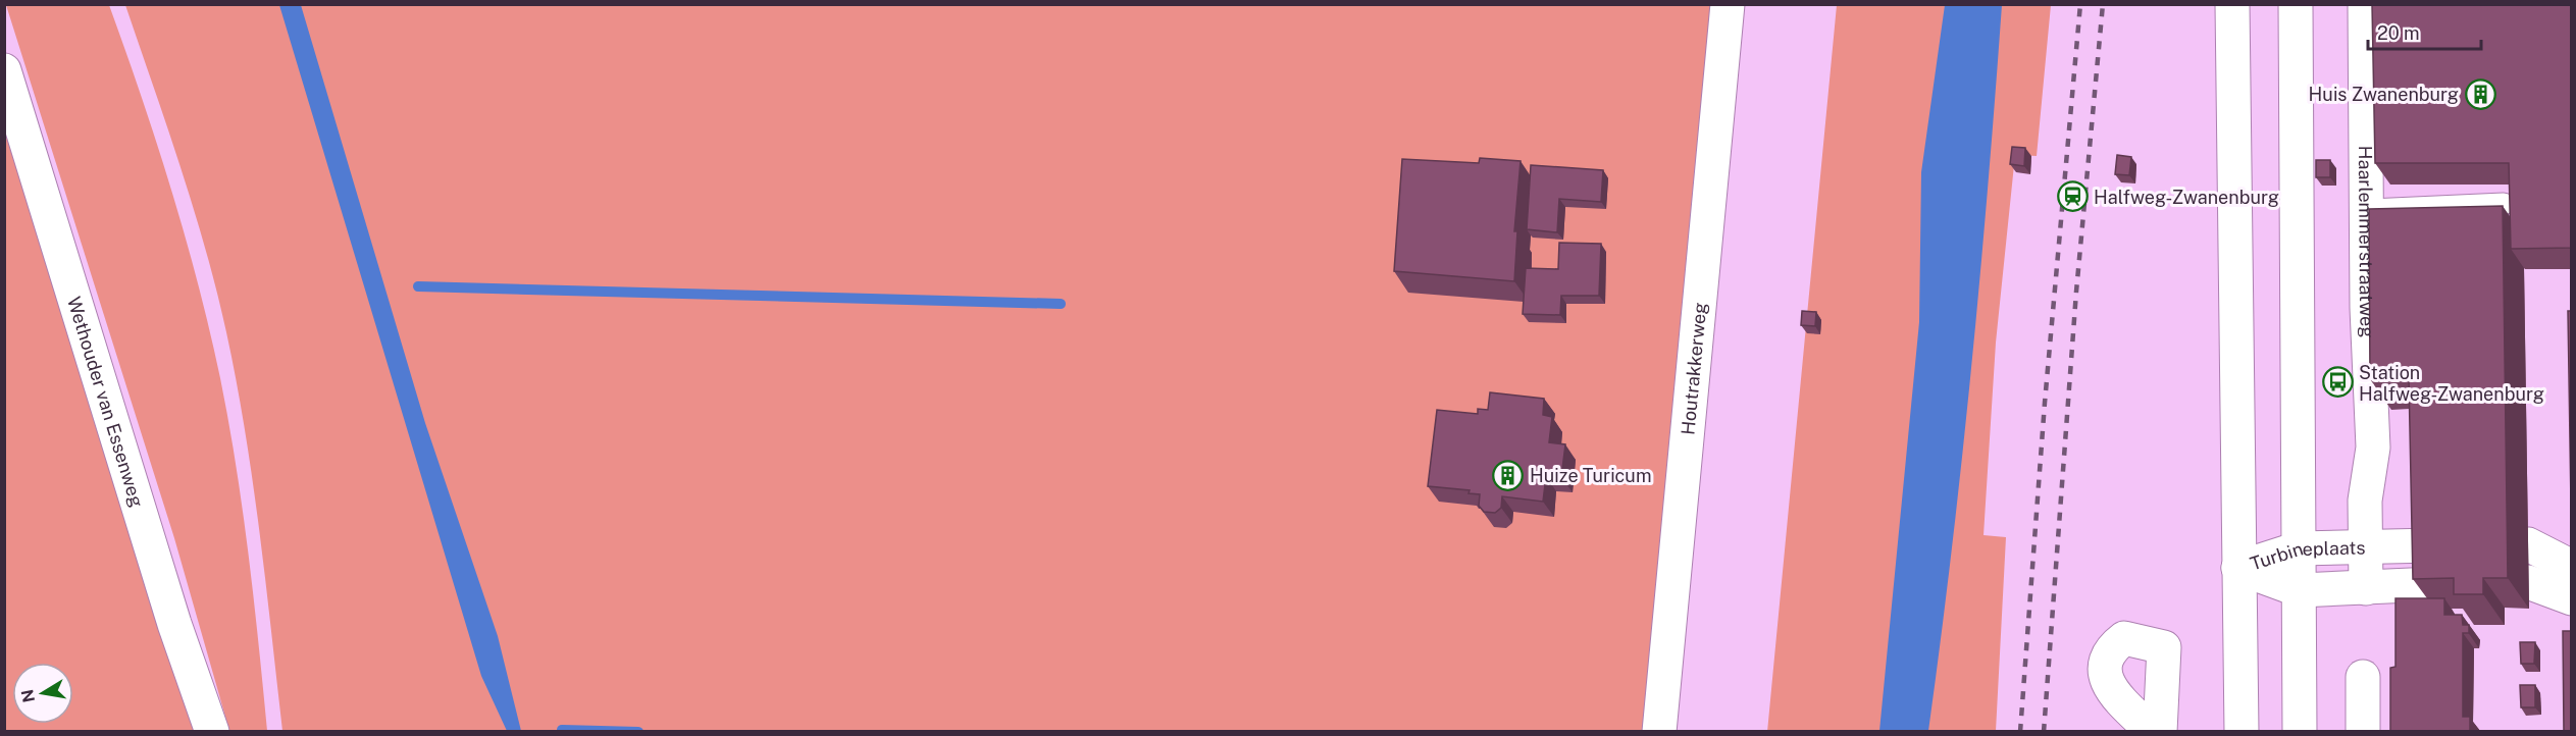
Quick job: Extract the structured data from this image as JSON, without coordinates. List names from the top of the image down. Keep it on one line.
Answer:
{"streets":{"street":["Haarlemmerstraatweg","Houtrakkerweg","Wethouder van Essenweg","Turbineplaats"]},"crossings":[["Haarlemmerstraatweg","Turbineplaats"]],"places":{"building":["Huis Zwanenburg","Huize Turicum"],"station":["Halfweg-Zwanenburg"],"bus stop":["Station Halfweg-Zwanenburg"]},"scale_bar":"20 m","north":"left"}
